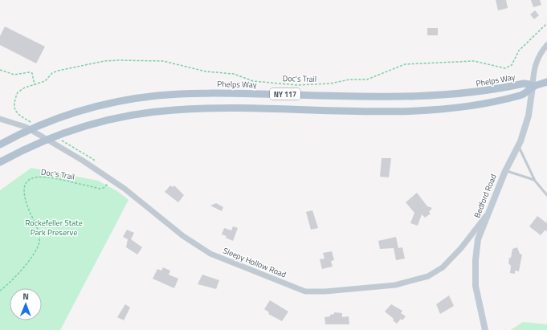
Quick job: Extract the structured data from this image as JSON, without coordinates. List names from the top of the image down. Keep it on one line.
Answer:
{"streets":{"main road":["Phelps Way","NY 117","Bedford Road"],"street":["Sleepy Hollow Road"],"path":["Doc's Trail"]},"crossings":[["Phelps Way","NY 117"],["Phelps Way","Bedford Road"],["NY 117","Bedford Road"],["Bedford Road","Sleepy Hollow Road"]],"parks":["Rockefeller State Park Preserve"],"north":"top"}
